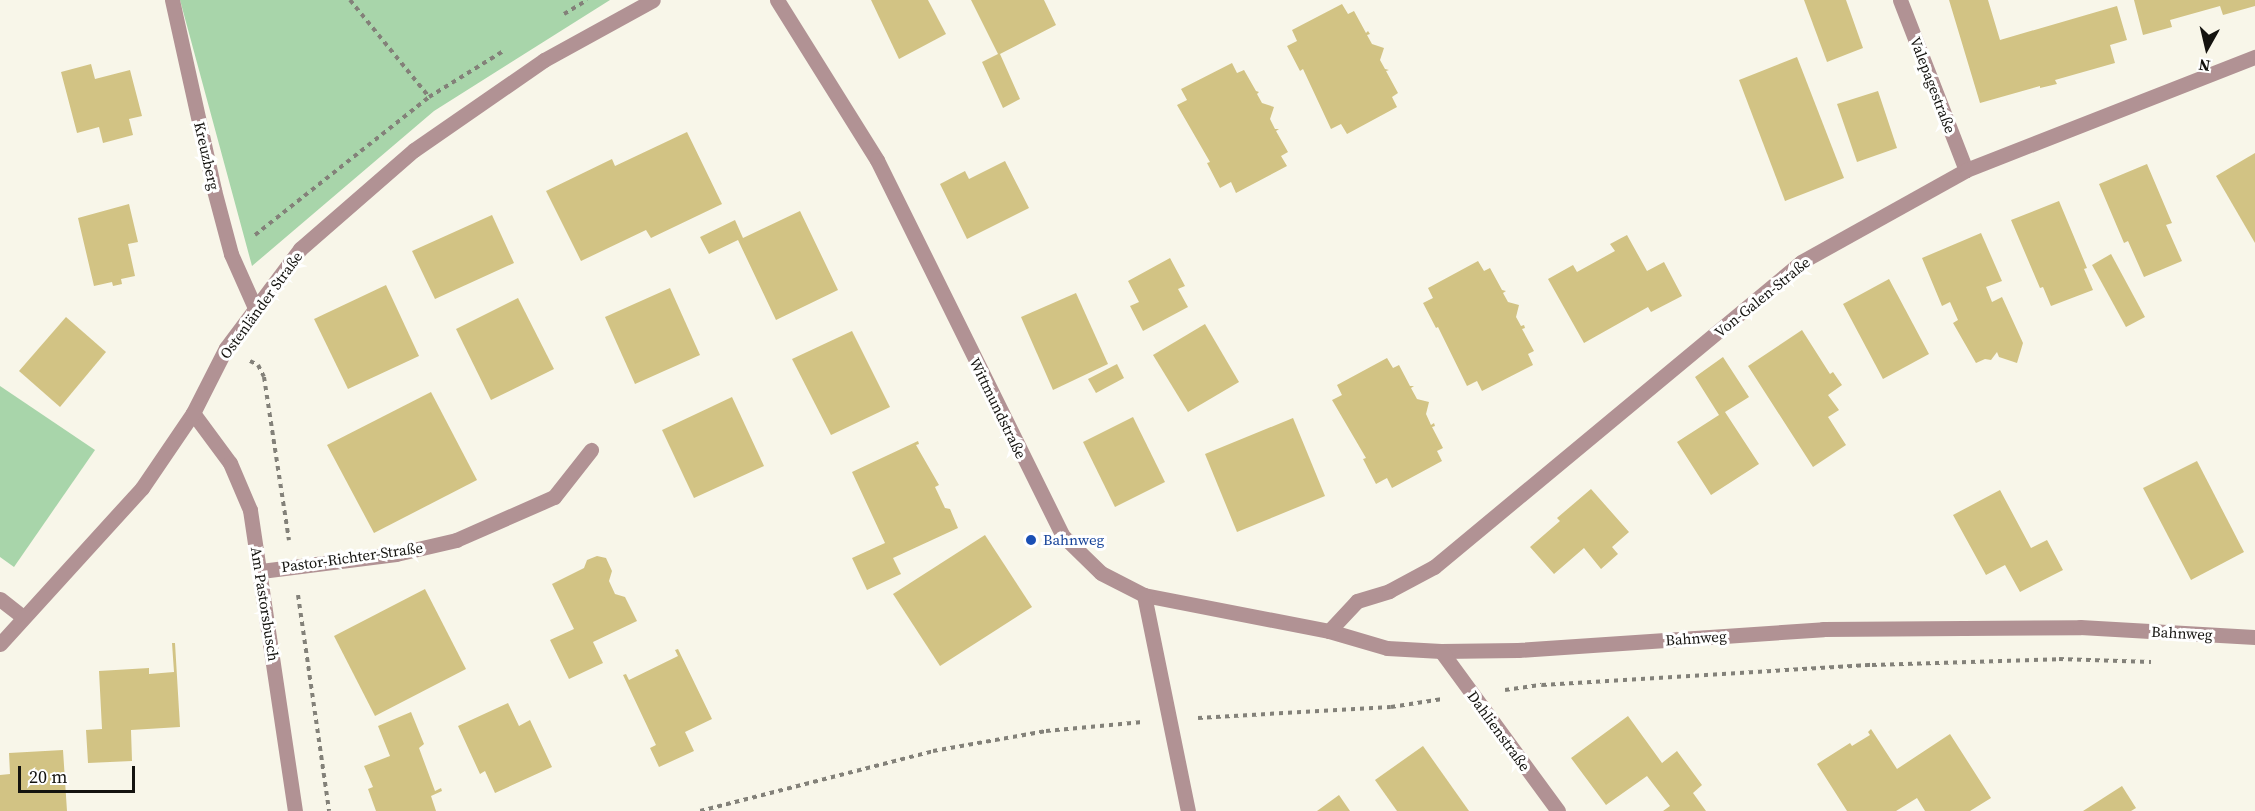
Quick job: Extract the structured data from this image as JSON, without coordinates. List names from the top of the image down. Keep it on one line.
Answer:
{"streets":{"street":["Valepagestraße","Kreuzberg","Von-Galen-Straße","Ostenländer Straße","Wittmundstraße","Pastor-Richter-Straße","Am Pastorsbusch","Bahnweg","Dahlienstraße"]},"crossings":[["Valepagestraße","Von-Galen-Straße"],["Kreuzberg","Ostenländer Straße"],["Von-Galen-Straße","Bahnweg"],["Ostenländer Straße","Am Pastorsbusch"],["Wittmundstraße","Bahnweg"],["Pastor-Richter-Straße","Am Pastorsbusch"],["Bahnweg","Dahlienstraße"]],"places":["Bahnweg"],"scale_bar":"20 m","north":"bottom"}
